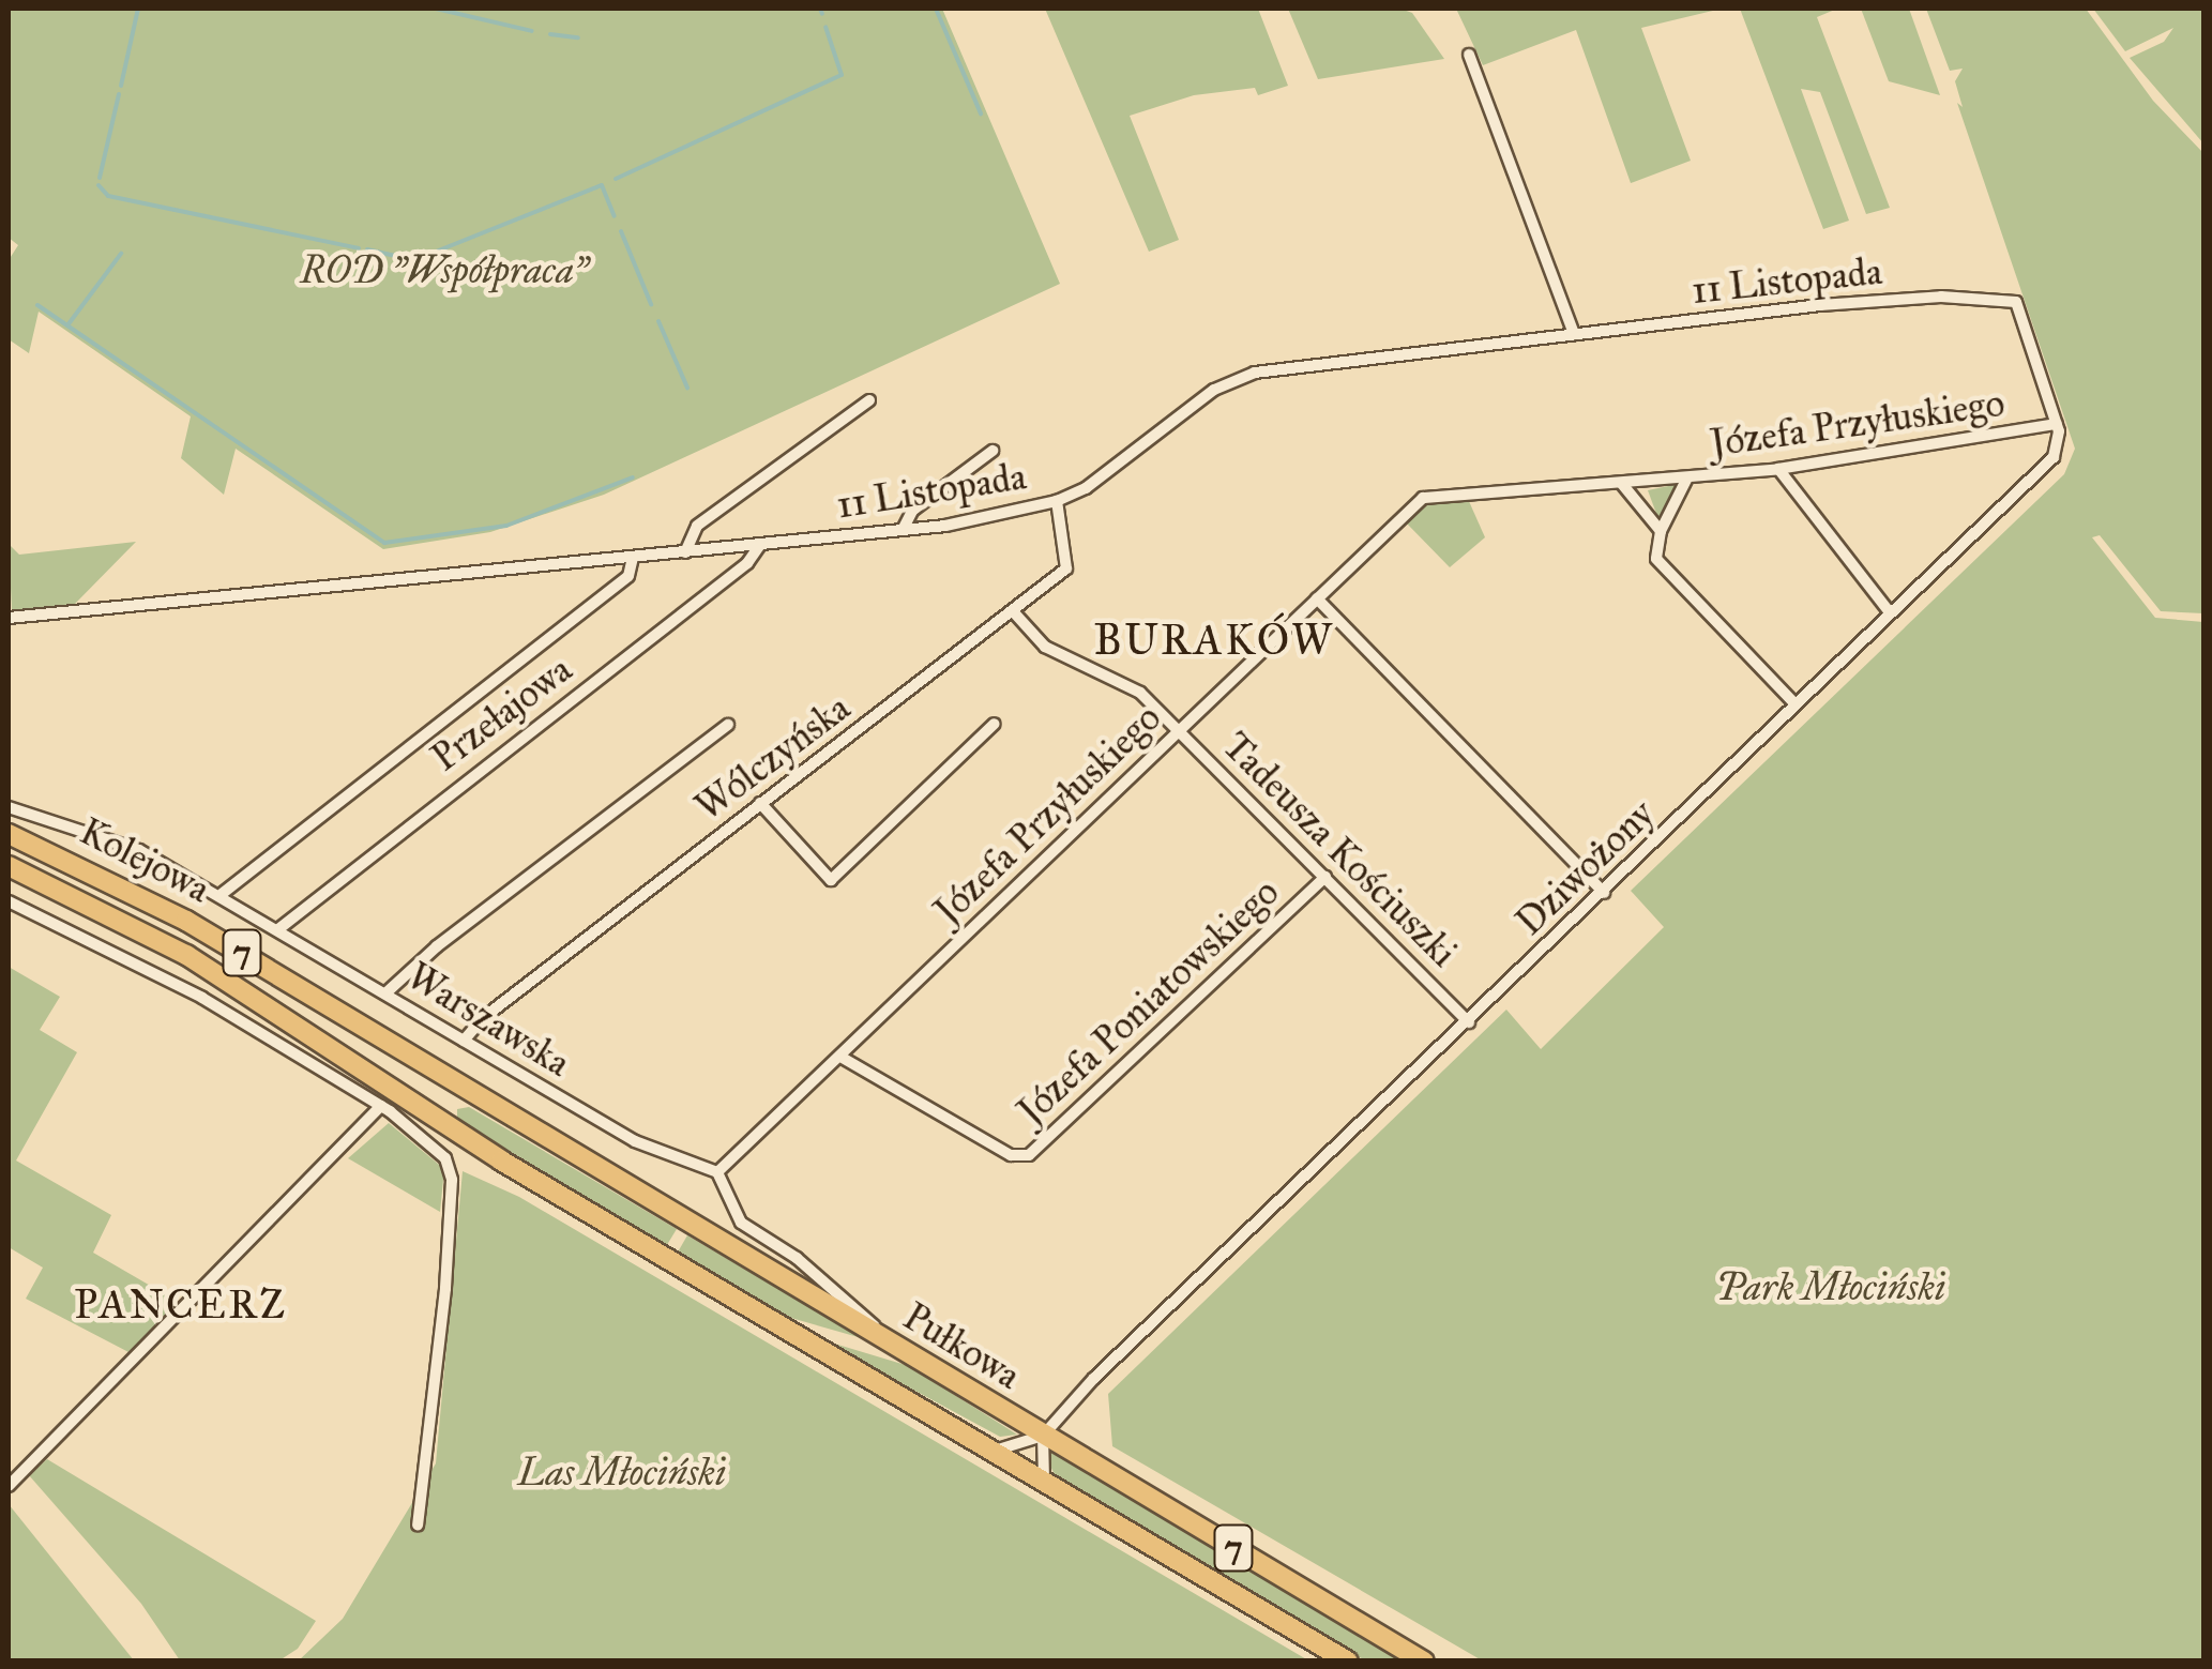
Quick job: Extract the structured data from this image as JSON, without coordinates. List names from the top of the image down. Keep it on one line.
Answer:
{"streets":{"highway":["Kolejowa","7","Pułkowa"],"street":["11 Listopada","Józefa Przyłuskiego","Przełajowa","Wólczyńska","Tadeusza Kościuszki","Dziwożony","Józefa Poniatowskiego","Warszawska"]},"crossings":[["11 Listopada","Józefa Przyłuskiego"],["11 Listopada","Przełajowa"],["11 Listopada","Wólczyńska"],["11 Listopada","Dziwożony"],["Józefa Przyłuskiego","Tadeusza Kościuszki"],["Józefa Przyłuskiego","Dziwożony"],["Józefa Przyłuskiego","Józefa Poniatowskiego"],["Józefa Przyłuskiego","Warszawska"],["Przełajowa","Warszawska"],["Wólczyńska","Tadeusza Kościuszki"],["Wólczyńska","Warszawska"],["Tadeusza Kościuszki","Dziwożony"],["Tadeusza Kościuszki","Józefa Poniatowskiego"],["Kolejowa","Pułkowa"],["Dziwożony","Pułkowa"]],"districts":["BURAKÓW","PANCERZ"],"parks":["ROD \"Współpraca\"","Park Młociński","Las Młociński"]}
